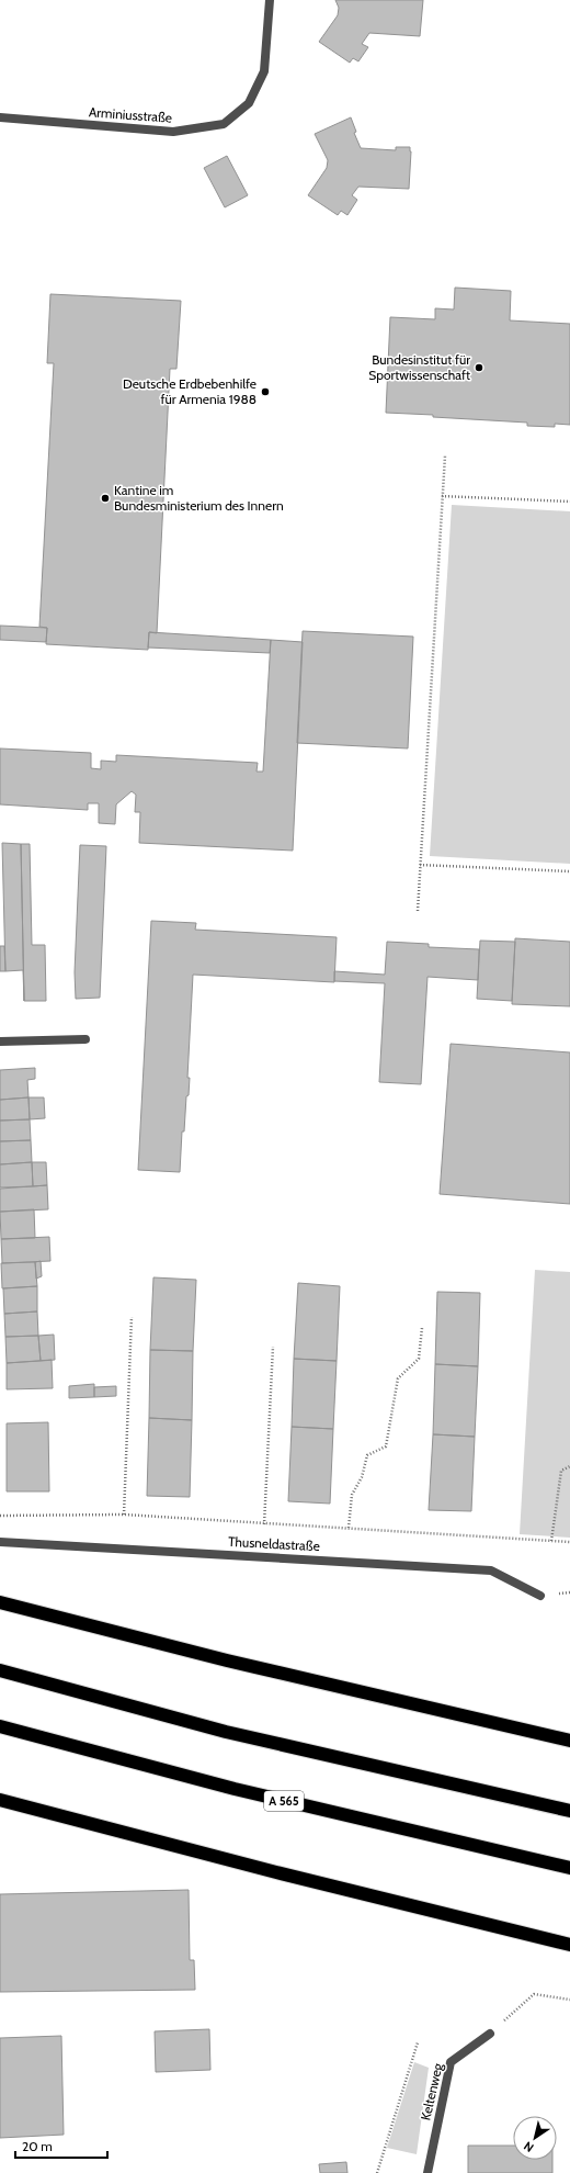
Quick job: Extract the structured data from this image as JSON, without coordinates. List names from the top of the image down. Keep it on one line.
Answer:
{"streets":{"highway":["A 565"],"street":["Arminiusstraße","Thusneldastraße","Keltenweg"]},"places":["Bundesinstitut für Sportwissenschaft","Deutsche Erdbebenhilfe für Armenia 1988","Kantine im Bundesministerium des Innern"],"scale_bar":"20 m","north":"bottom left"}
